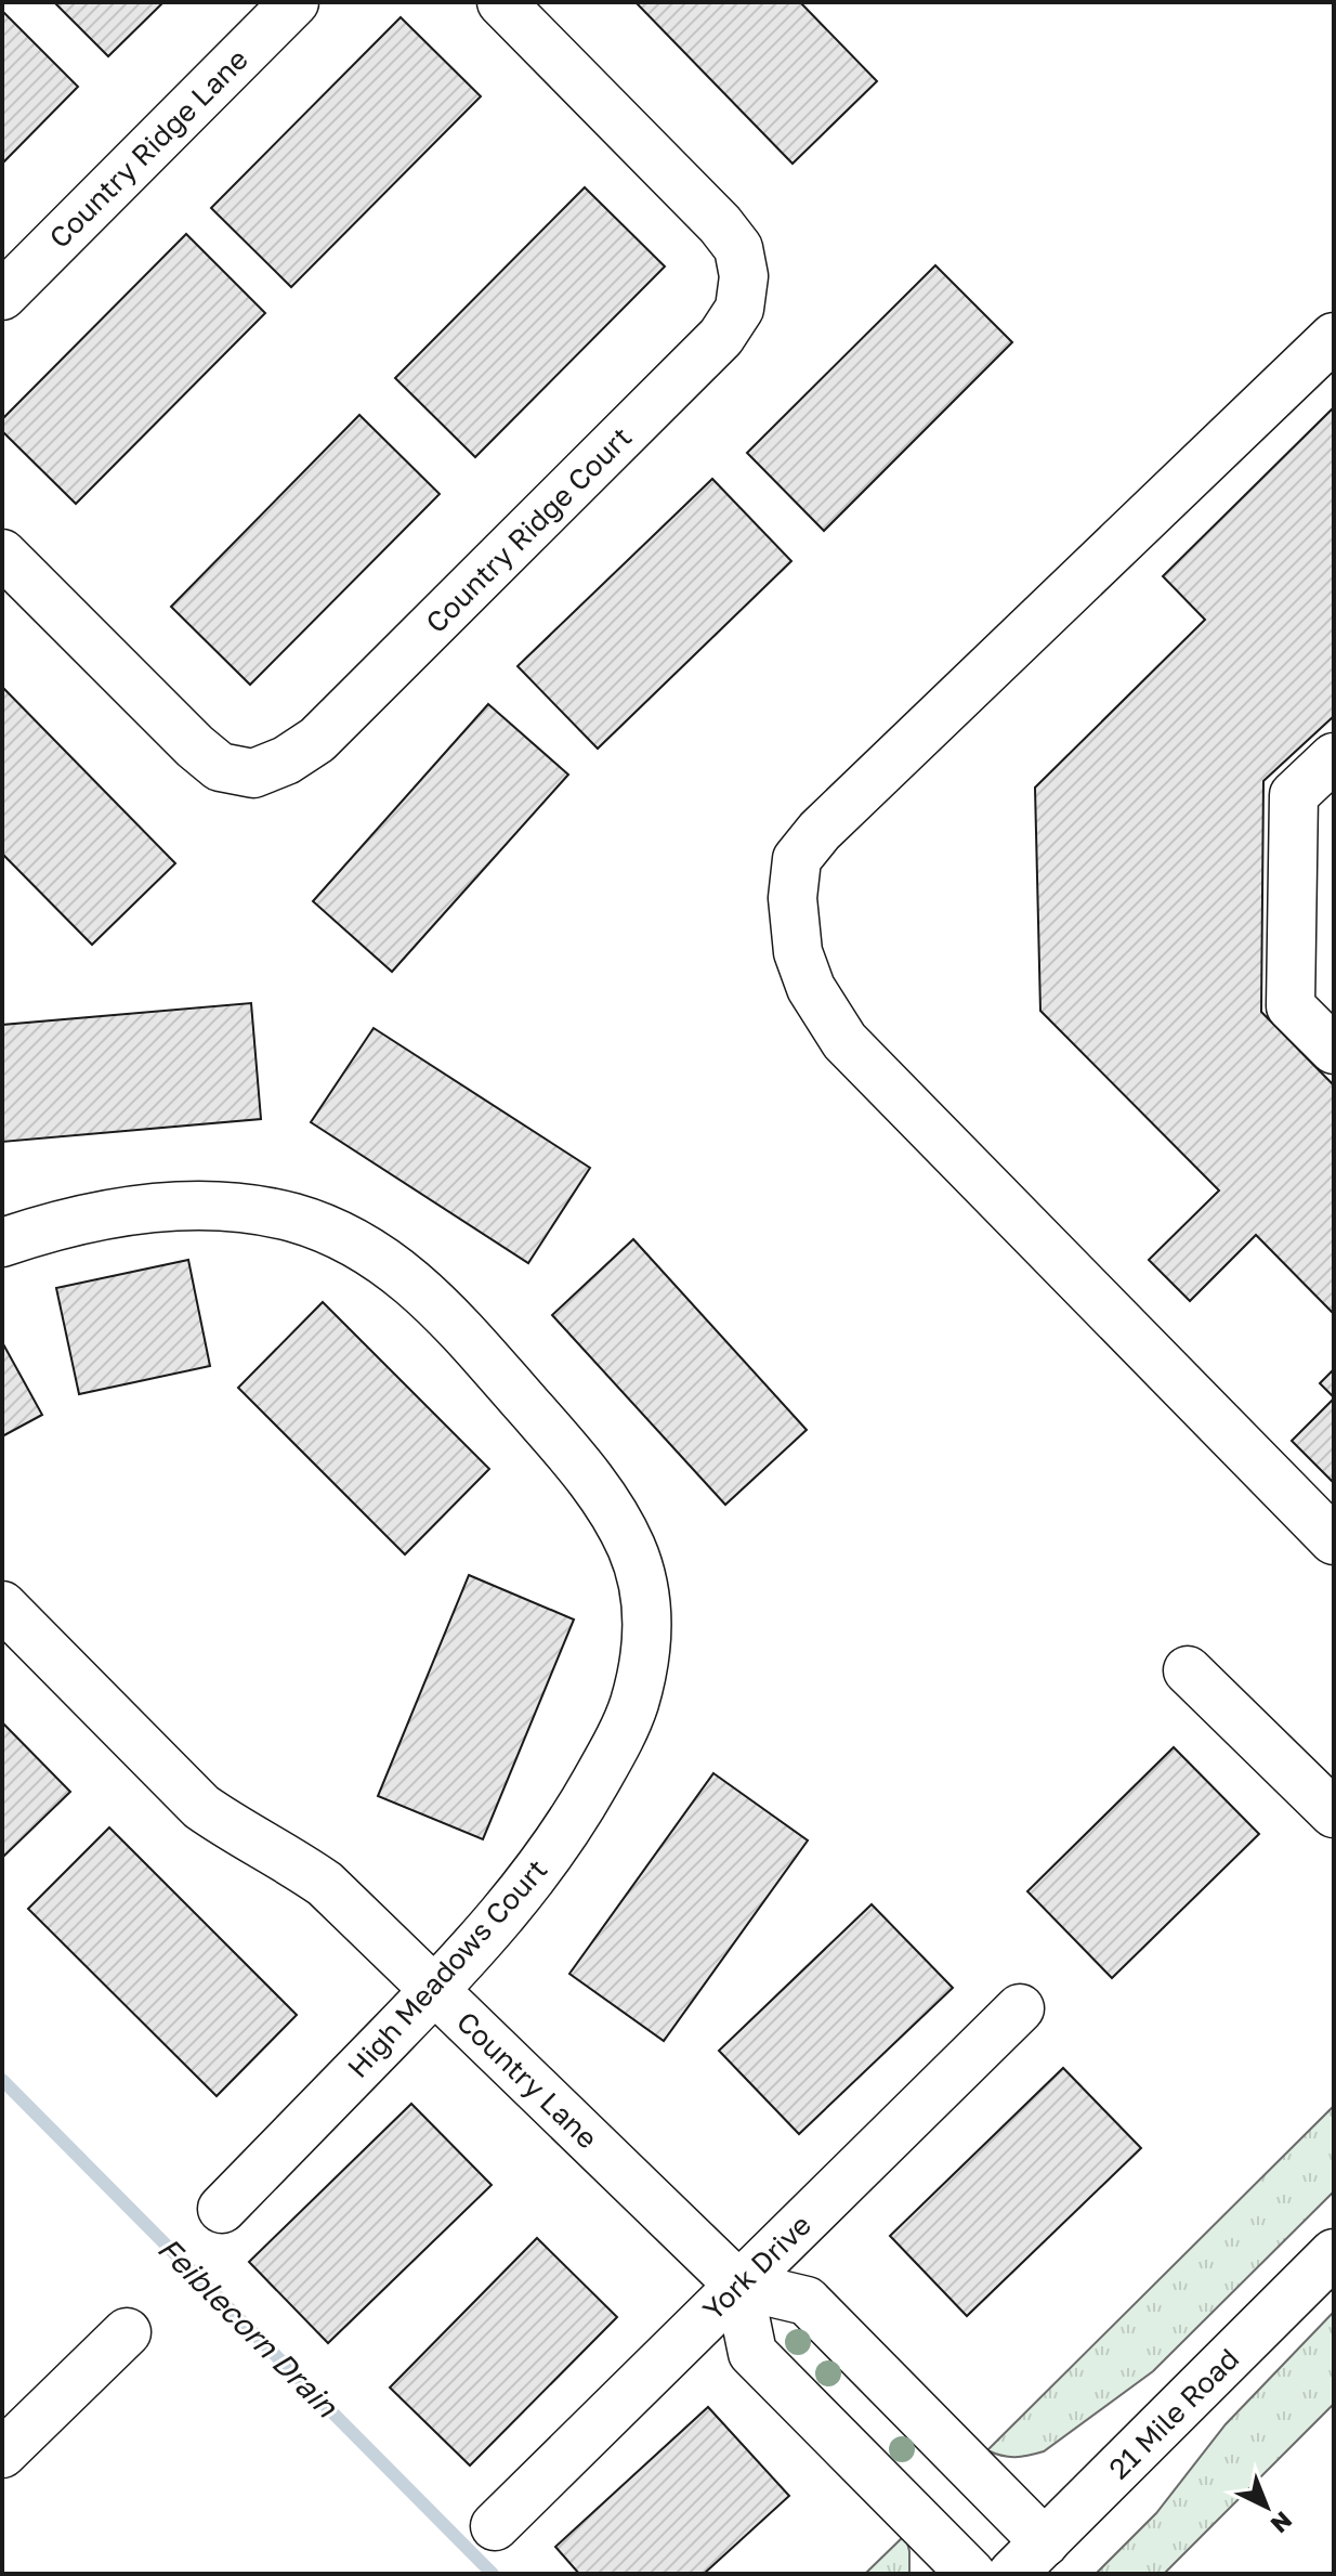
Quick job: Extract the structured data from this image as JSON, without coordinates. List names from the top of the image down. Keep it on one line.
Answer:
{"streets":{"street":["Country Ridge Lane","Country Ridge Court","High Meadows Court","Country Lane","York Drive","21 Mile Road"]},"crossings":[["High Meadows Court","Country Lane"],["Country Lane","York Drive"]],"water":["Feiblecorn Drain"],"north":"bottom right"}
